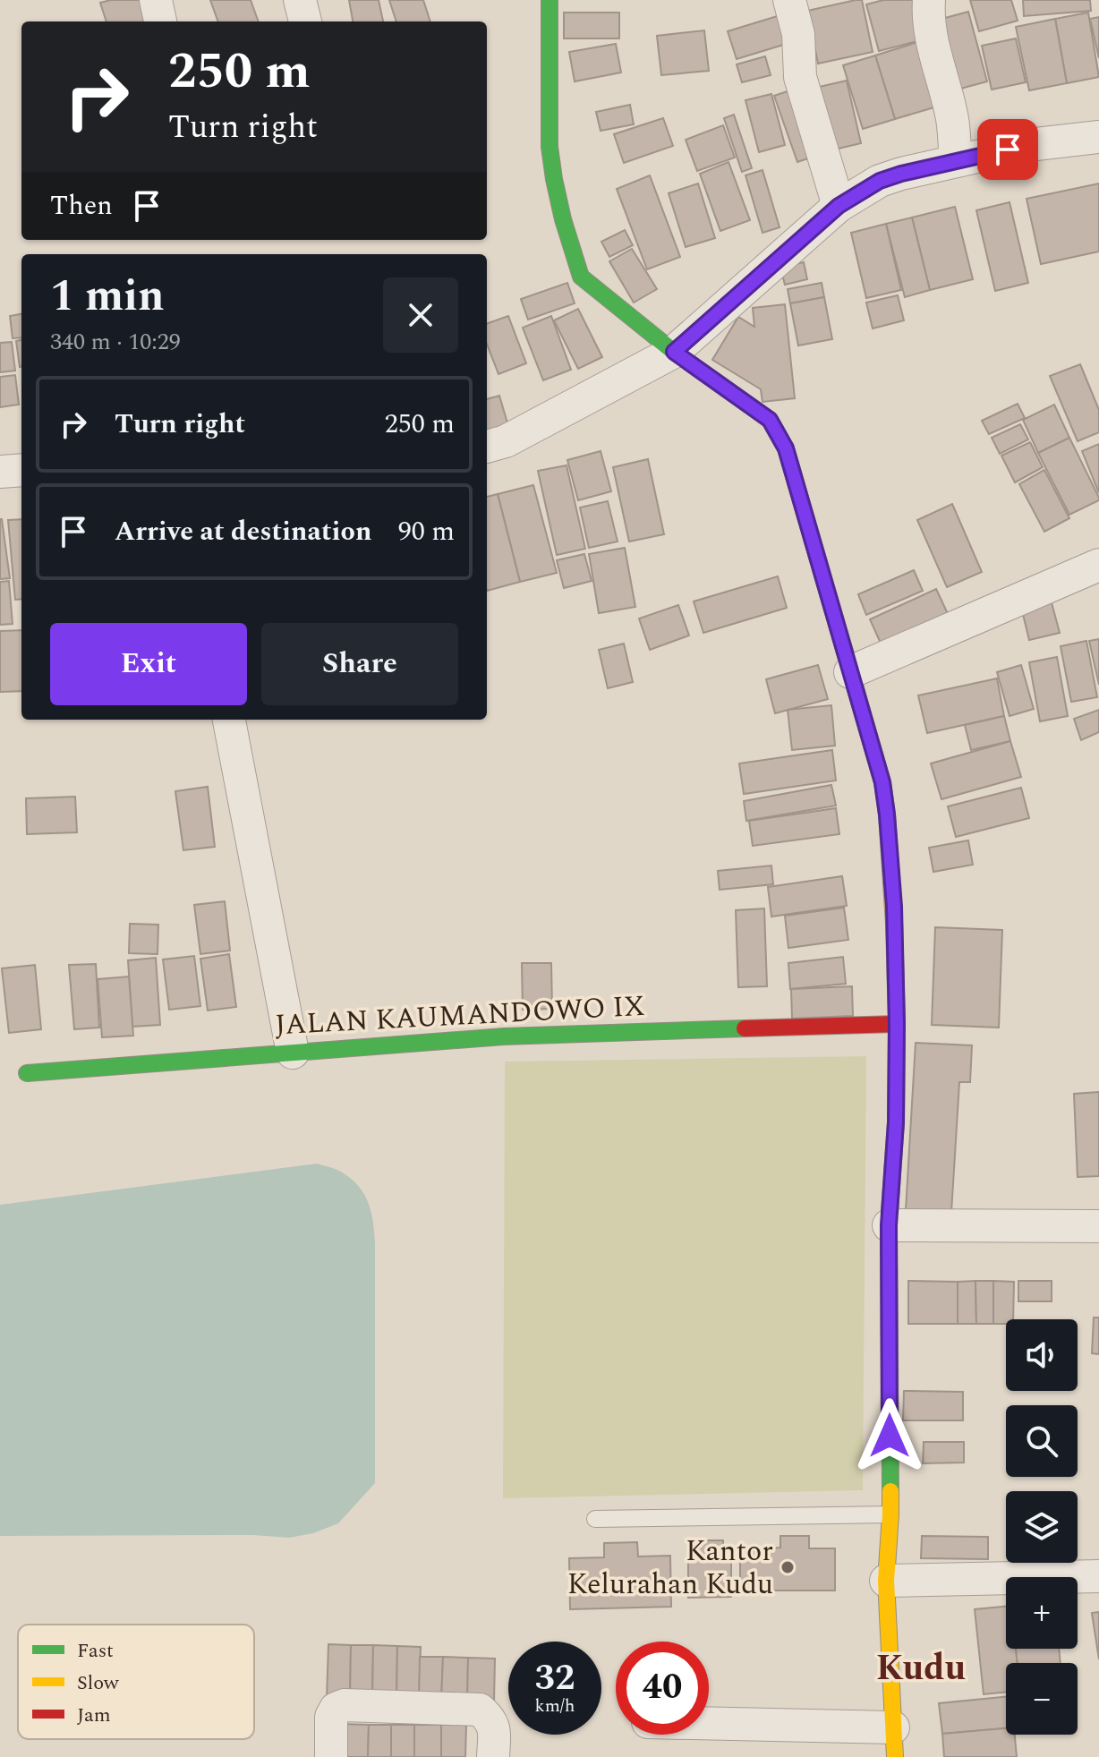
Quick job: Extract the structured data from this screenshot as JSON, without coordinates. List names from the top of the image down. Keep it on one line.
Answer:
{"streets":{"street":["JALAN KAUMANDOWO IX"]},"districts":["Kudu"],"places":["Kantor Kelurahan Kudu"],"legend":["Fast","Slow","Jam"],"page":{"turn":["250 m","Turn right"],"then":"Then","heading":["1 min","340 m · 10:29"],"list":[{"name":"Turn right","value":"250 m"},{"name":"Arrive at destination","value":"90 m"}],"buttons":["Exit","Share"],"map_buttons":["+","−"],"speed":"32 km/h","limit":"40"}}
